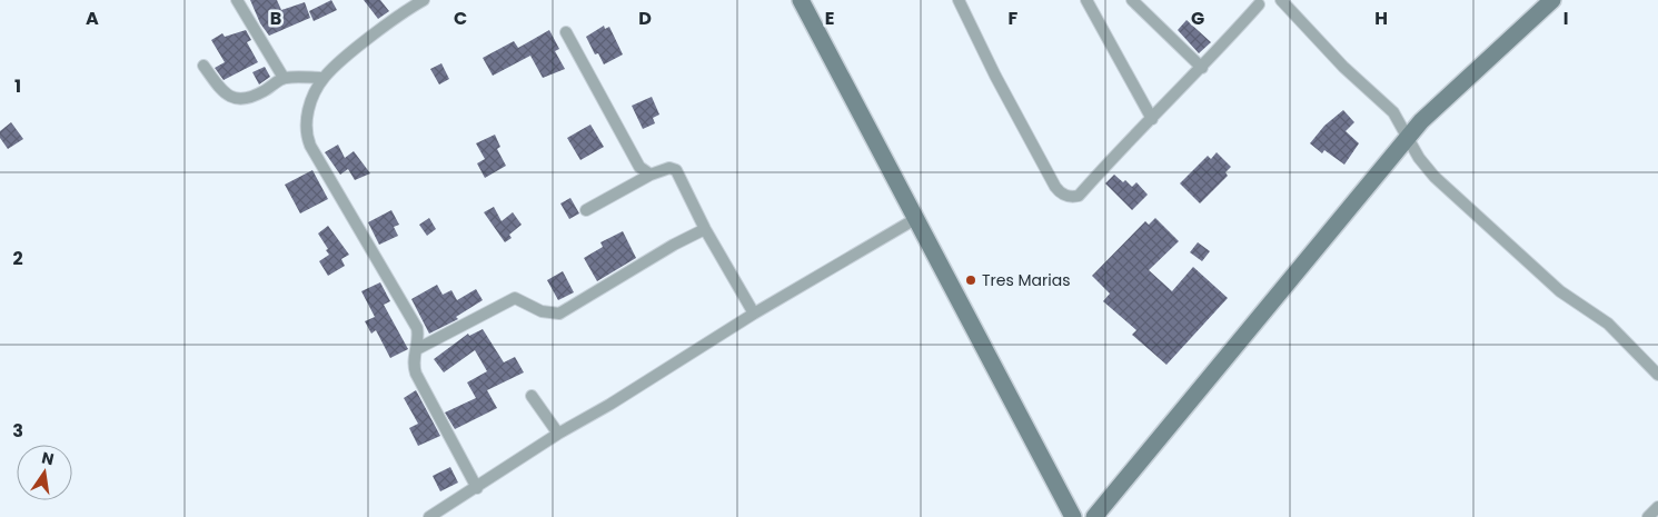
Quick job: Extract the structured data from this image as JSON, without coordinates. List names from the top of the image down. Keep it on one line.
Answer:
{"places":["Tres Marias"],"north":"top","grid":{"columns":["A","B","C","D","E","F","G","H","I"],"rows":["1","2","3"]}}
